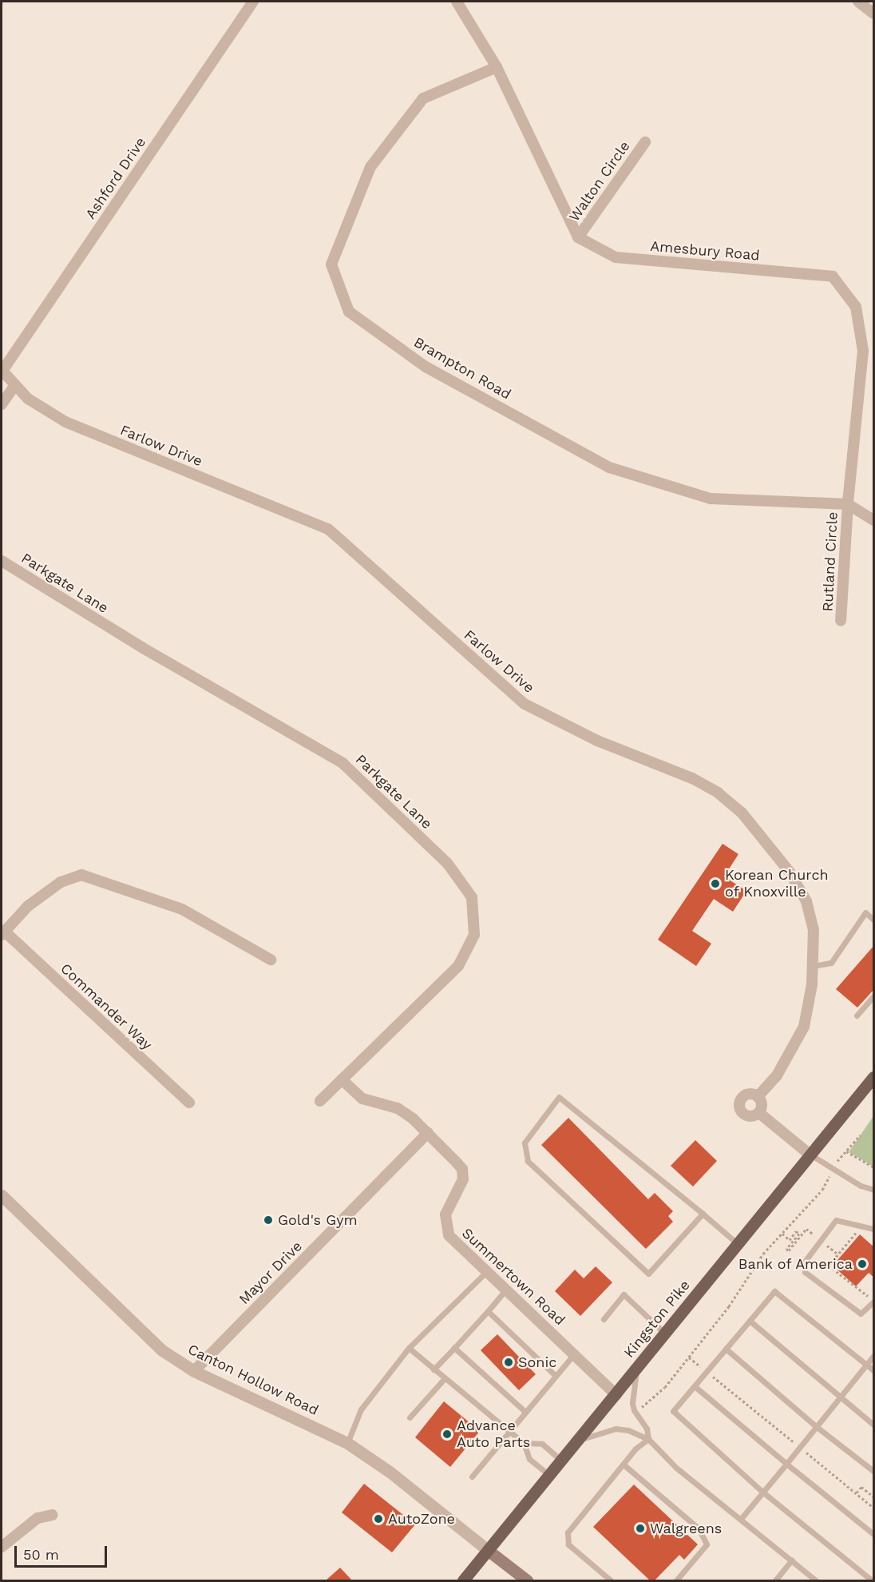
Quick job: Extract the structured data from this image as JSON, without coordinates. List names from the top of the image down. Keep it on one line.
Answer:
{"streets":{"main road":["Kingston Pike"],"street":["Ashford Drive","Walton Circle","Amesbury Road","Brampton Road","Farlow Drive","Rutland Circle","Parkgate Lane","Commander Way","Mayor Drive","Summertown Road","Canton Hollow Road"]},"crossings":[["Ashford Drive","Farlow Drive"],["Walton Circle","Amesbury Road"],["Amesbury Road","Brampton Road"],["Amesbury Road","Rutland Circle"],["Brampton Road","Rutland Circle"],["Farlow Drive","Kingston Pike"],["Parkgate Lane","Summertown Road"],["Mayor Drive","Summertown Road"],["Mayor Drive","Canton Hollow Road"],["Summertown Road","Kingston Pike"],["Kingston Pike","Canton Hollow Road"]],"places":["Korean Church of Knoxville","Gold's Gym","Bank of America","Sonic","Advance Auto Parts","AutoZone","Walgreens"],"scale_bar":"50 m"}
